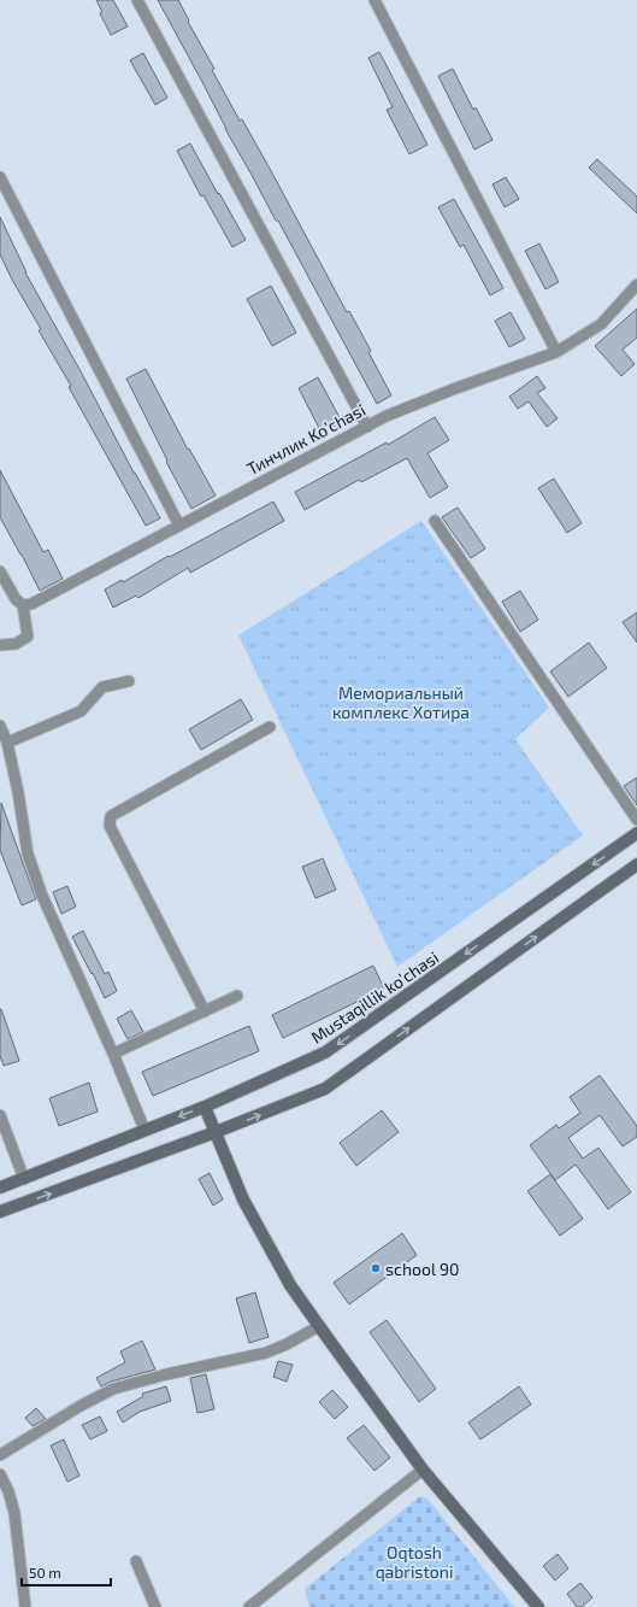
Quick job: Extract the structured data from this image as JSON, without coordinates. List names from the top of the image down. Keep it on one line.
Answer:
{"streets":{"main road":["Mustaqillik ko’chasi"],"street":["Тинчлик Ko’chasi"]},"parks":["Мемориальный комплекс Хотира","Oqtosh qabristoni"],"places":["school 90"],"scale_bar":"50 m"}
